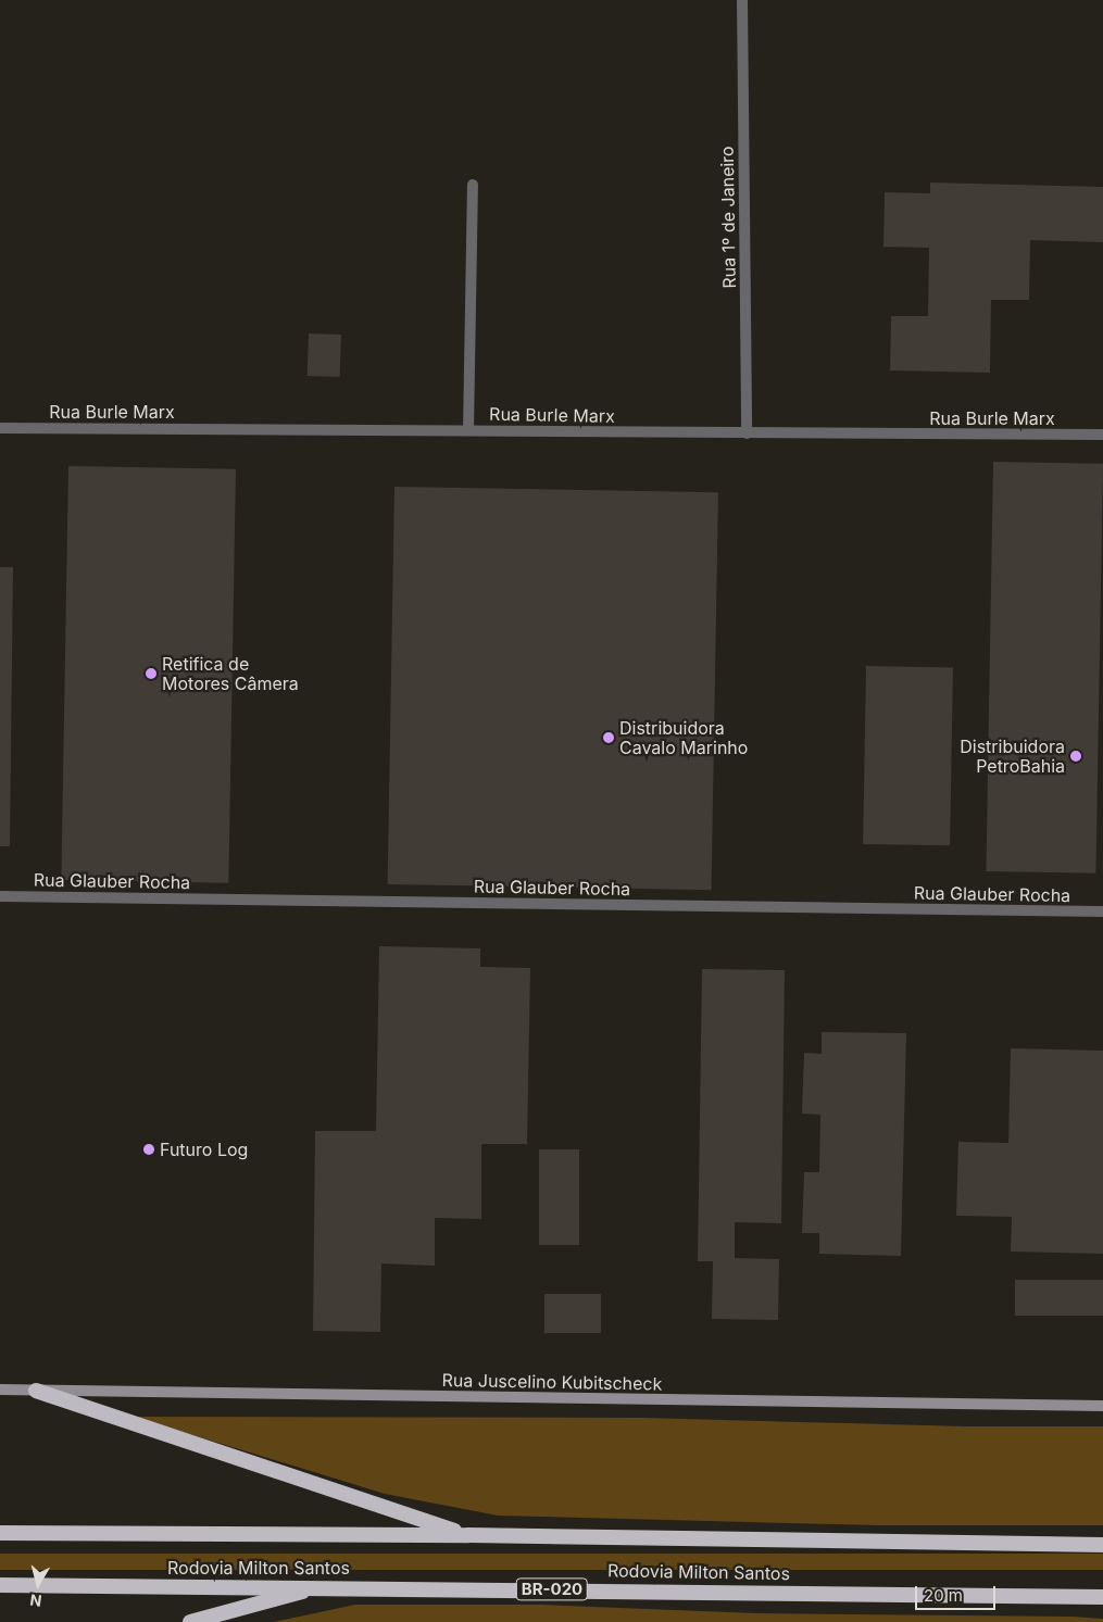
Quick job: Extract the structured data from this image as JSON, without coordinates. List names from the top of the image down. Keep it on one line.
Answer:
{"streets":{"highway":["Rodovia Milton Santos","BR-020"],"main road":["Rua Juscelino Kubitscheck"],"street":["Rua 1º de Janeiro","Rua Burle Marx","Rua Glauber Rocha"]},"crossings":[["Rua 1º de Janeiro","Rua Burle Marx"]],"places":["Retifica de Motores Câmera","Distribuidora Cavalo Marinho","Distribuidora PetroBahia","Futuro Log"],"scale_bar":"20 m","north":"bottom"}
